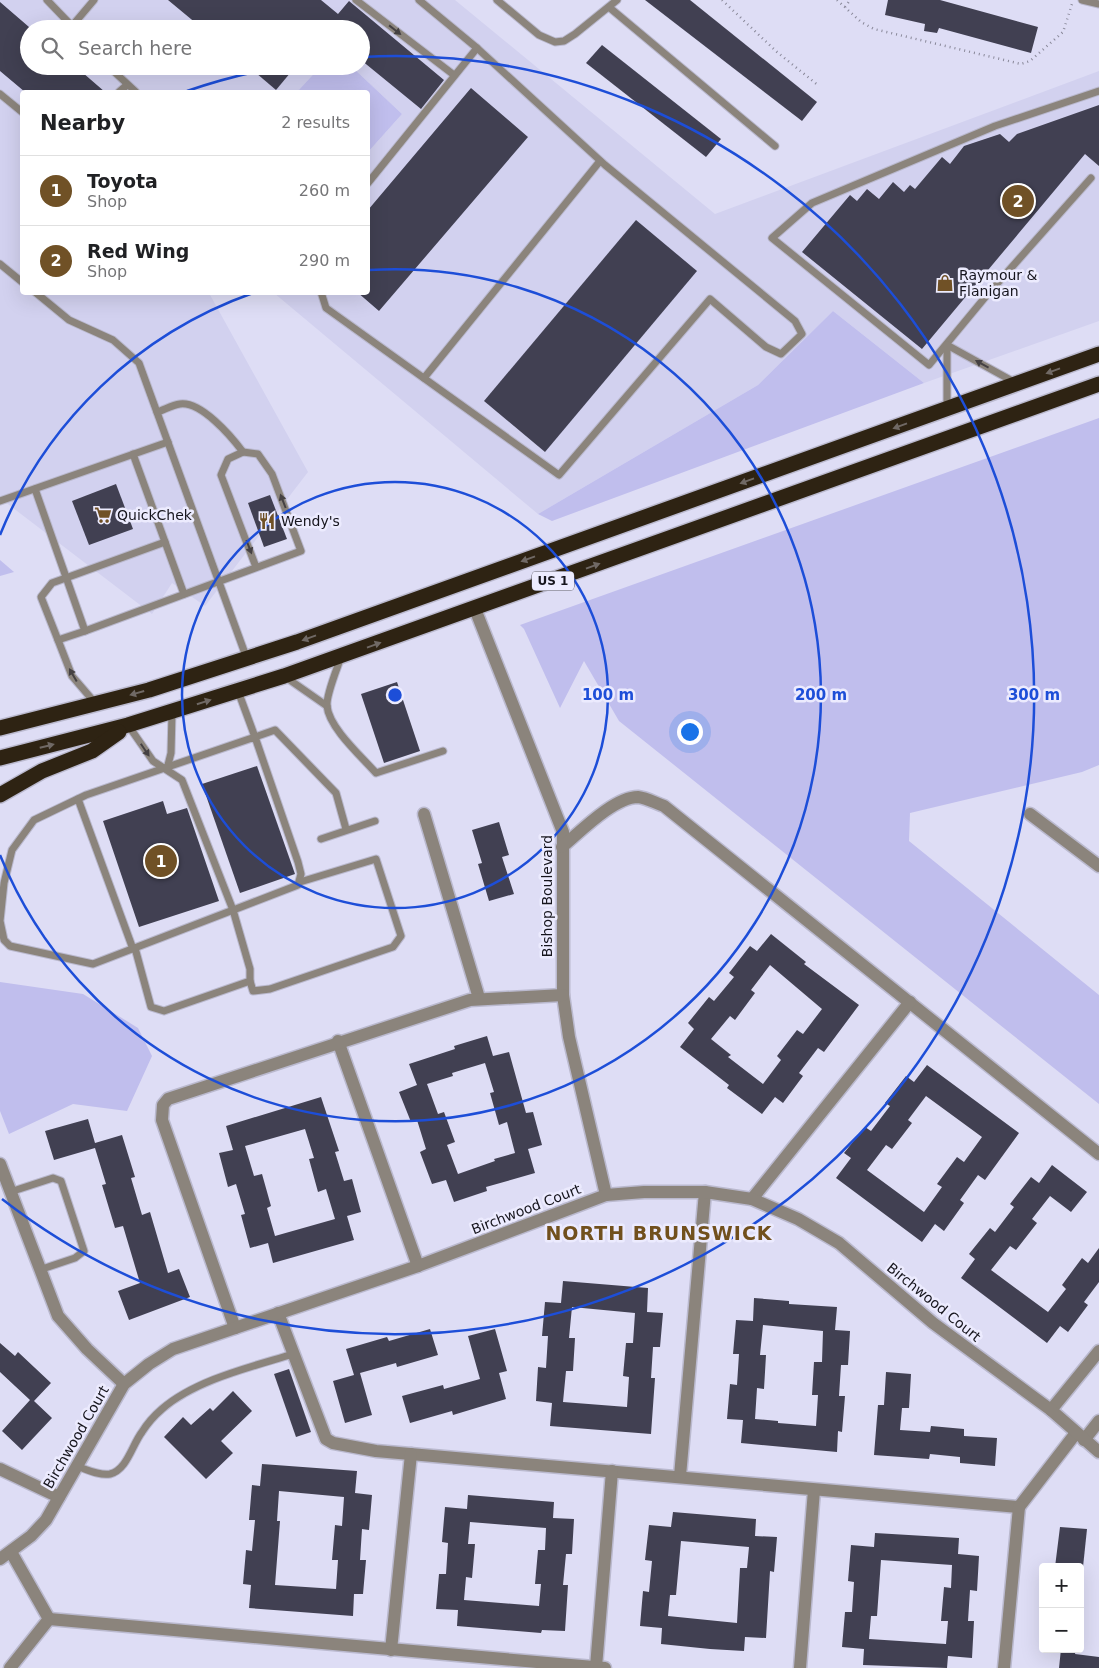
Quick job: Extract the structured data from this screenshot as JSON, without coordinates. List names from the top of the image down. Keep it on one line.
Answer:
{"streets":{"highway":["US 1"],"street":["Bishop Boulevard","Birchwood Court"]},"crossings":[["US 1","Bishop Boulevard"],["Bishop Boulevard","Birchwood Court"]],"districts":["NORTH BRUNSWICK"],"places":{"shop":["Raymour & Flanigan"],"supermarket":["QuickChek"],"restaurant":["Wendy's"]},"page":{"search":"Search here","heading":["Nearby","2 results"],"list":[{"mark":"1","name":"Toyota","note":"Shop","value":"260 m"},{"mark":"2","name":"Red Wing","note":"Shop","value":"290 m"}],"pins":["2","1"],"map_buttons":["+","−"]},"rings":["100 m","200 m","300 m"]}
